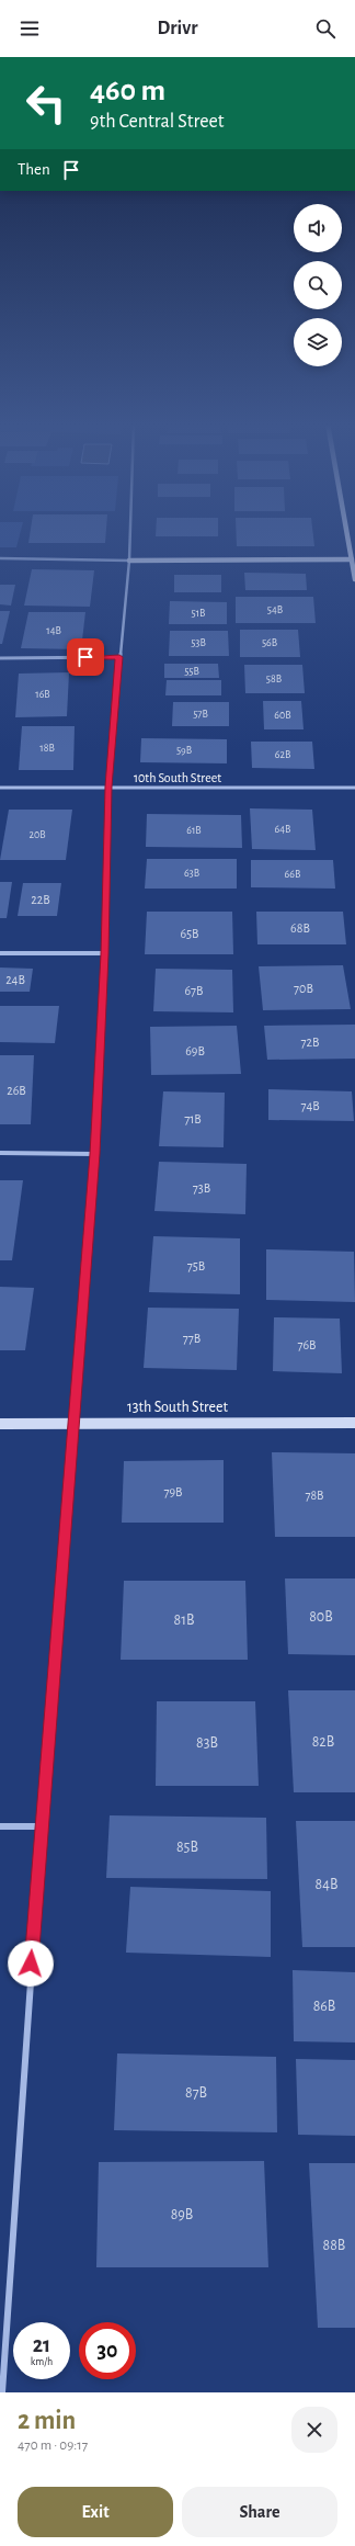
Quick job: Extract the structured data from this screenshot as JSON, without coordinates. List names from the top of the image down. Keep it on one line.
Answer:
{"streets":{"street":["10th South Street","13th South Street"]},"house_numbers":["54B","51B","14B","53B","56B","55B","58B","16B","57B","60B","18B","59B","62B","64B","61B","20B","63B","66B","22B","68B","65B","24B","70B","67B","72B","69B","26B","74B","71B","73B","75B","77B","76B","79B","78B","80B","81B","82B","83B","85B","84B","86B","87B","89B","88B"],"page":{"header":"Drivr","turn":["460 m","9th Central Street"],"then":"Then","speed":"21 km/h","limit":"30","heading":["2 min","470 m · 09:17"],"buttons":["Exit","Share"]}}
